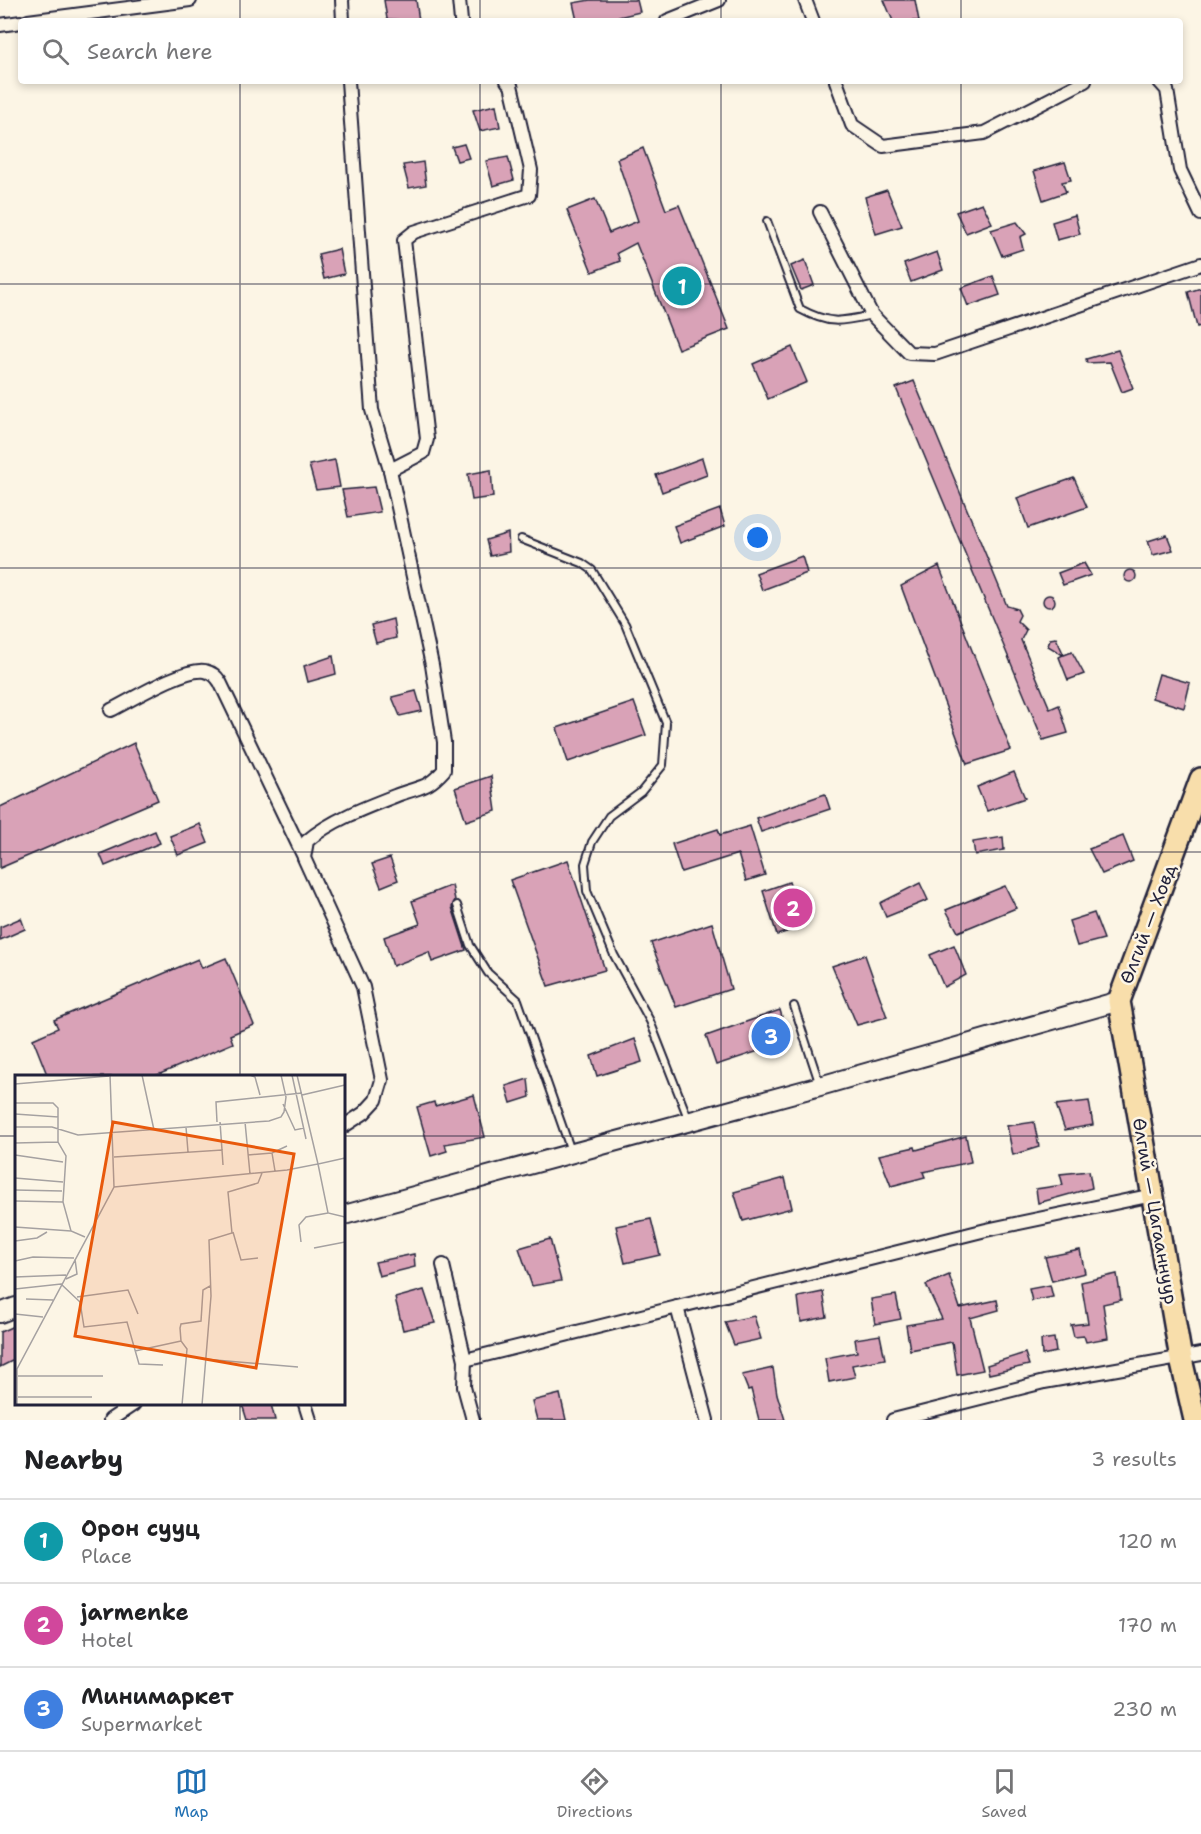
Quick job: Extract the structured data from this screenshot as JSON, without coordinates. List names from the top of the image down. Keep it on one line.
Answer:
{"streets":{"highway":["Өлгий — Ховд","Өлгий — Цагааннуур"]},"crossings":[["Өлгий — Ховд","Өлгий — Цагааннуур"]],"page":{"search":"Search here","pins":["1","2","3"],"heading":["Nearby","3 results"],"list":[{"mark":"1","name":"Орон сууц","note":"Place","value":"120 m"},{"mark":"2","name":"jarmenke","note":"Hotel","value":"170 m"},{"mark":"3","name":"Минимаркет","note":"Supermarket","value":"230 m"}],"nav":["Map","Directions","Saved"]}}
